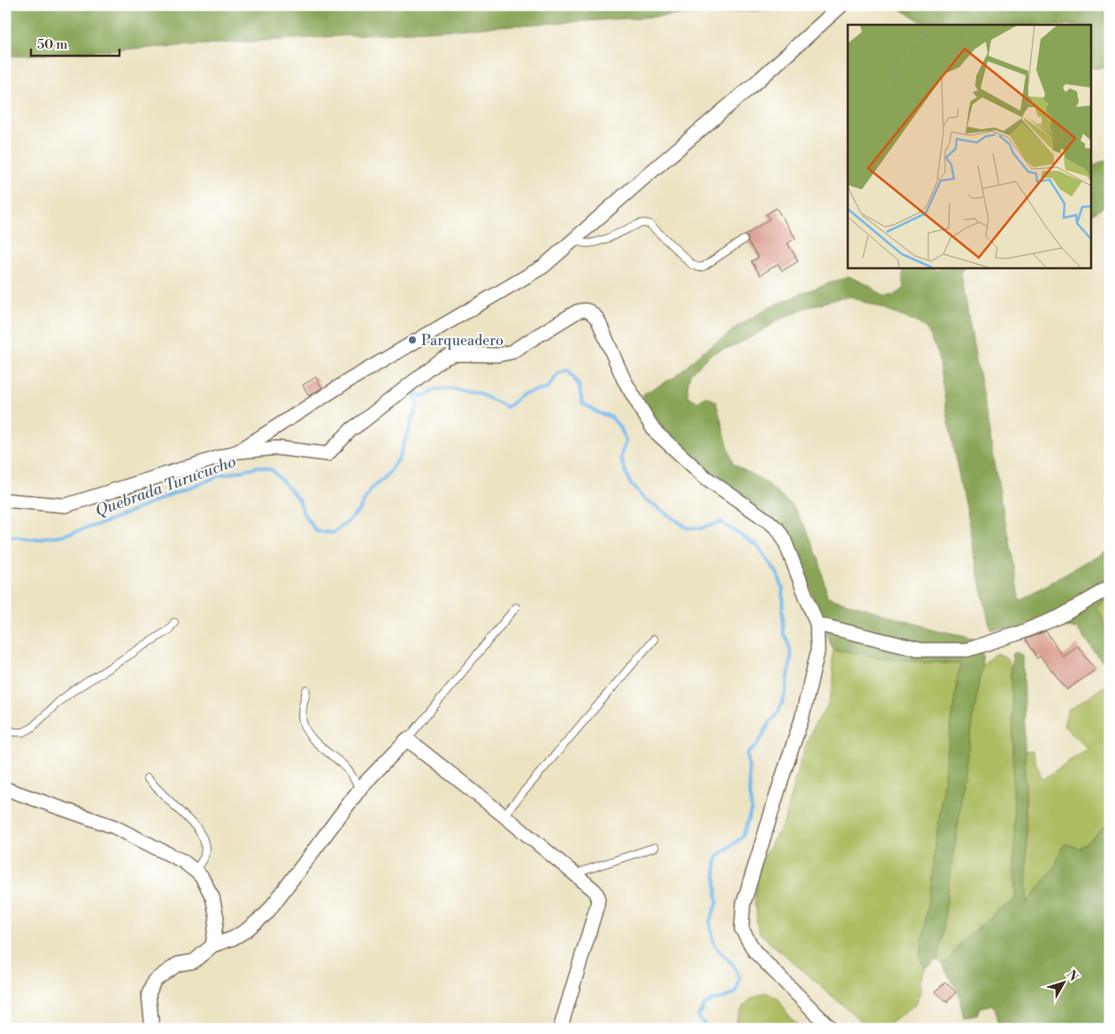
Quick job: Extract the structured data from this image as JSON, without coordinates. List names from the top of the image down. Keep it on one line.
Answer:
{"water":["Quebrada Turucucho"],"places":["Parqueadero"],"scale_bar":"50 m","north":"top right"}
